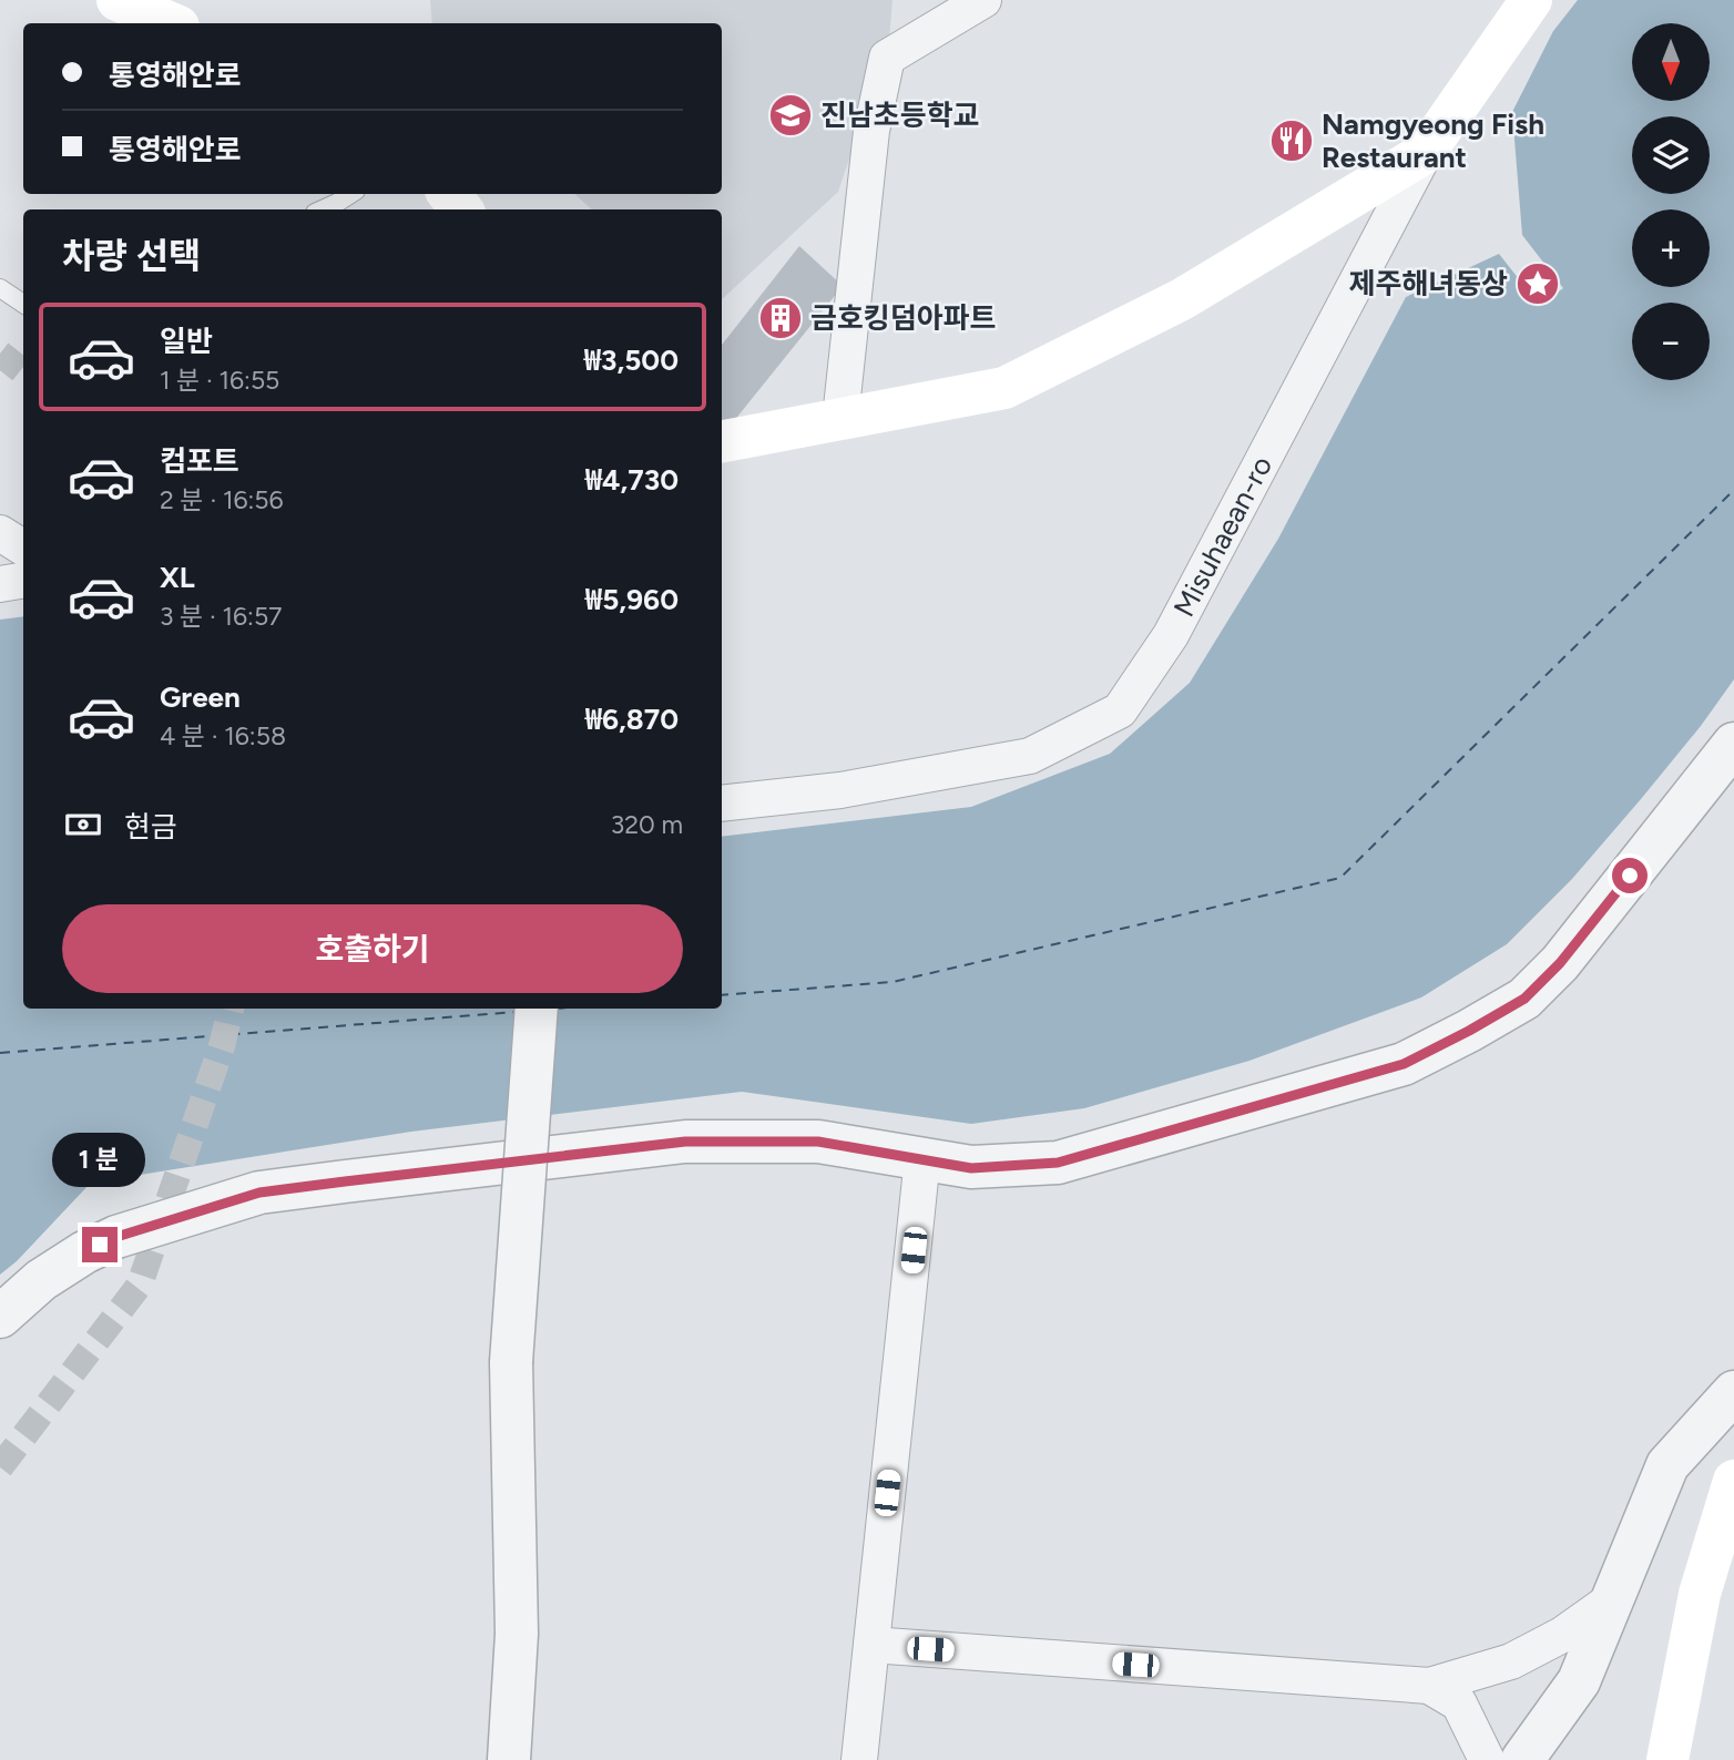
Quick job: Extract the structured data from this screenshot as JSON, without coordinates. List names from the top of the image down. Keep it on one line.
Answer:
{"streets":{"main road":["Misuhaean-ro"]},"places":{"school or university":["진남초등학교"],"restaurant":["Namgyeong Fish Restaurant"],"place":["제주해녀동상"],"building":["금호킹덤아파트"]},"north":"bottom","page":{"map_buttons":["+","−"],"banner":["통영해안로","통영해안로"],"heading":"차량 선택","list":[{"name":"일반","note":"1 분 · 16:55","value":"₩3,500"},{"name":"컴포트","note":"2 분 · 16:56","value":"₩4,730"},{"name":"XL","note":"3 분 · 16:57","value":"₩5,960"},{"name":"Green","note":"4 분 · 16:58","value":"₩6,870"}],"pay":["현금","320 m"],"buttons":"호출하기","bubble":"1 분"}}
